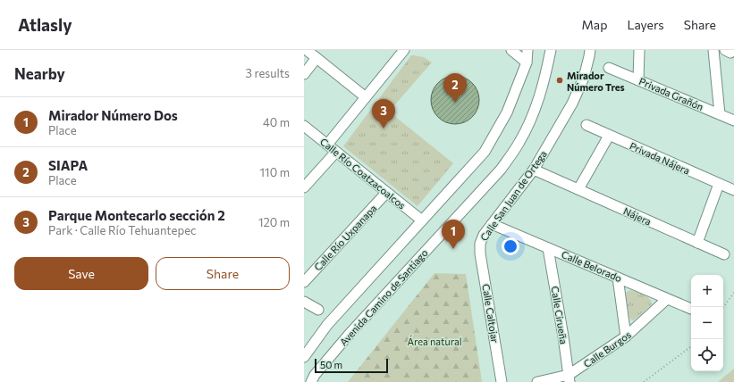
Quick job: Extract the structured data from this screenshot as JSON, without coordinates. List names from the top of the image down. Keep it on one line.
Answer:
{"streets":{"street":["Privada Grañón","Privada Nájera","Calle Río Coatzacoalcos","Calle San Juan de Ortega","Nájera","Calle Río Uxpanapa","Calle Belorado","Avenida Camino de Santiago","Calle Caltojar","Calle Cirueña","Calle Burgos"]},"crossings":[["Calle Río Coatzacoalcos","Calle Río Uxpanapa"],["Calle San Juan de Ortega","Nájera"],["Calle San Juan de Ortega","Calle Belorado"],["Calle San Juan de Ortega","Calle Caltojar"],["Calle Belorado","Calle Cirueña"],["Calle Belorado","Calle Burgos"],["Calle Cirueña","Calle Burgos"]],"parks":["Área natural"],"places":["Mirador Número Tres"],"scale_bar":"50 m","page":{"header":"Atlasly","nav":["Map","Layers","Share"],"heading":["Nearby","3 results"],"pins":["2","3","1"],"list":[{"mark":"1","name":"Mirador Número Dos","note":"Place","value":"40 m"},{"mark":"2","name":"SIAPA","note":"Place","value":"110 m"},{"mark":"3","name":"Parque Montecarlo sección 2","note":"Park · Calle Río Tehuantepec","value":"120 m"}],"buttons":["Save","Share"],"map_buttons":["+","−"],"scale":"50 m"}}
